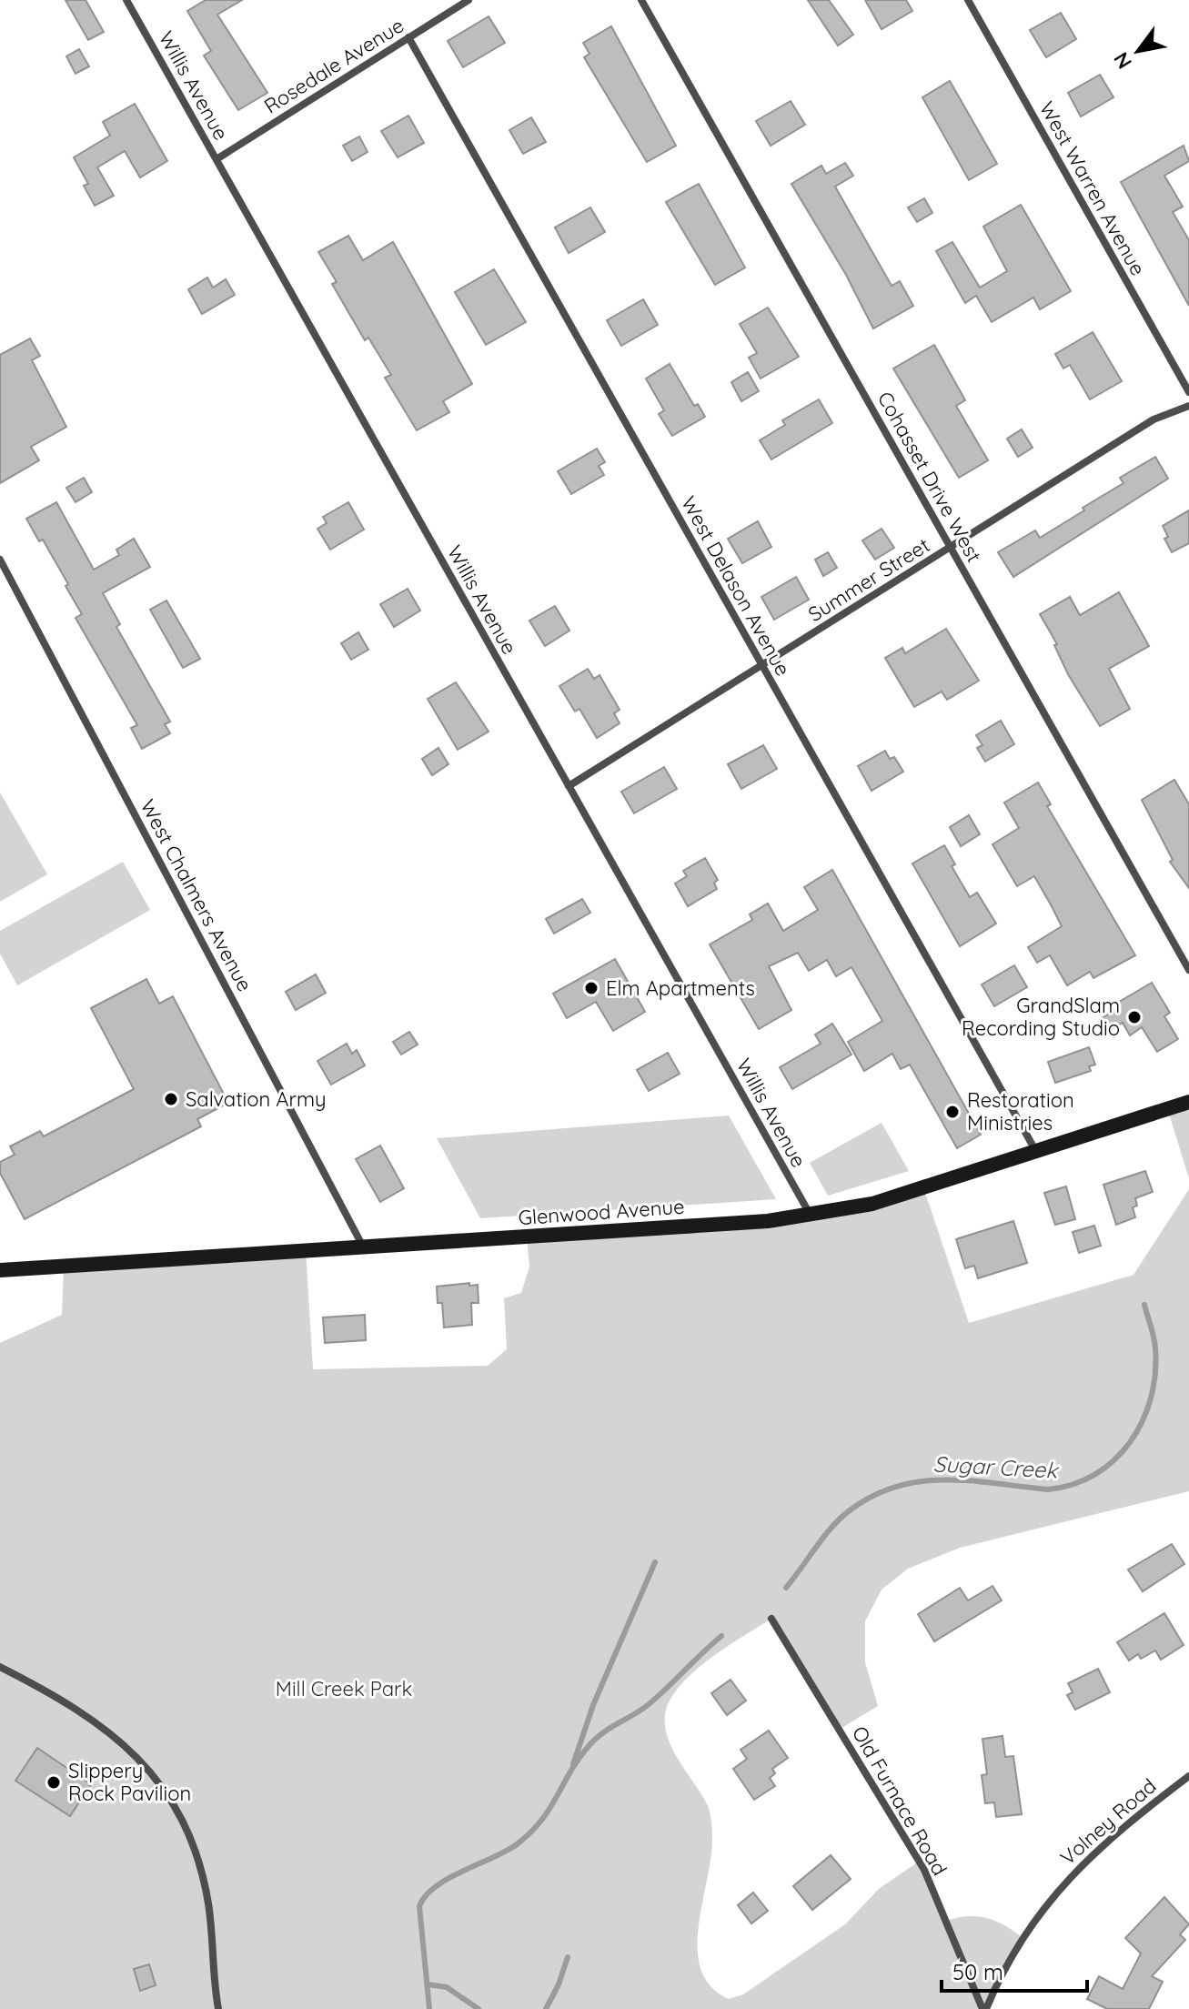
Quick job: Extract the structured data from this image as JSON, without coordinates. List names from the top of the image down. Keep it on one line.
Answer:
{"streets":{"main road":["Glenwood Avenue"],"street":["Rosedale Avenue","Willis Avenue","West Warren Avenue","Cohasset Drive West","Summer Street","West Delason Avenue","West Chalmers Avenue","Old Furnace Road","Volney Road"]},"crossings":[["Rosedale Avenue","Willis Avenue"],["Rosedale Avenue","West Delason Avenue"],["Willis Avenue","Summer Street"],["Willis Avenue","Glenwood Avenue"],["Cohasset Drive West","Summer Street"],["Summer Street","West Delason Avenue"],["West Delason Avenue","Glenwood Avenue"],["West Chalmers Avenue","Glenwood Avenue"],["Old Furnace Road","Volney Road"]],"water":["Sugar Creek"],"parks":["Mill Creek Park"],"places":["Elm Apartments","GrandSlam Recording Studio","Salvation Army","Restoration Ministries","Slippery Rock Pavilion"],"scale_bar":"50 m","north":"bottom left"}
